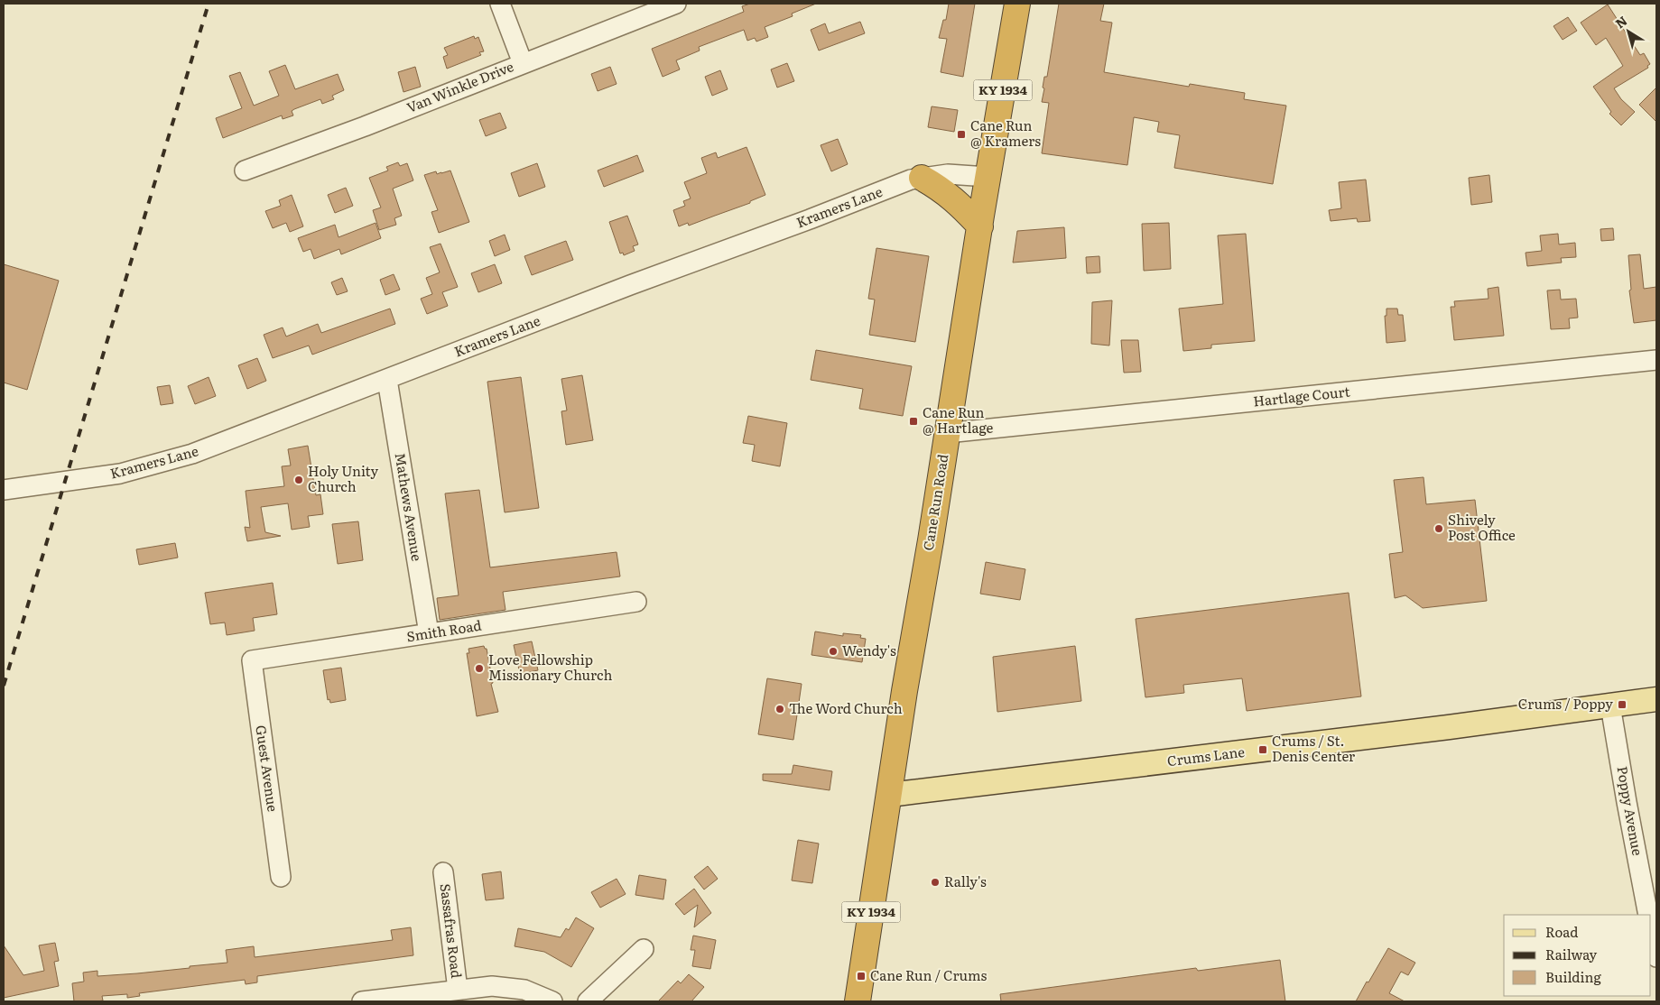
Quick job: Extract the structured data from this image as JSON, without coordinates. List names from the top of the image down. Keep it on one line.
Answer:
{"streets":{"highway":["KY 1934","Cane Run Road"],"main road":["Crums Lane"],"street":["Van Winkle Drive","Kramers Lane","Hartlage Court","Mathews Avenue","Smith Road","Guest Avenue","Poppy Avenue","Sassafras Road"]},"crossings":[["Kramers Lane","Cane Run Road"],["Kramers Lane","Mathews Avenue"],["Hartlage Court","Cane Run Road"],["Cane Run Road","Crums Lane"],["Mathews Avenue","Smith Road"],["Smith Road","Guest Avenue"],["Crums Lane","Poppy Avenue"]],"places":{"transit":["Cane Run @ Kramers","Cane Run @ Hartlage","Crums / Poppy","Crums / St. Denis Center","Cane Run / Crums"],"other":["Holy Unity Church","Shively Post Office","Wendy's","Love Fellowship Missionary Church","The Word Church","Rally's"]},"legend":["Road","Railway","Building"],"north":"top left"}
